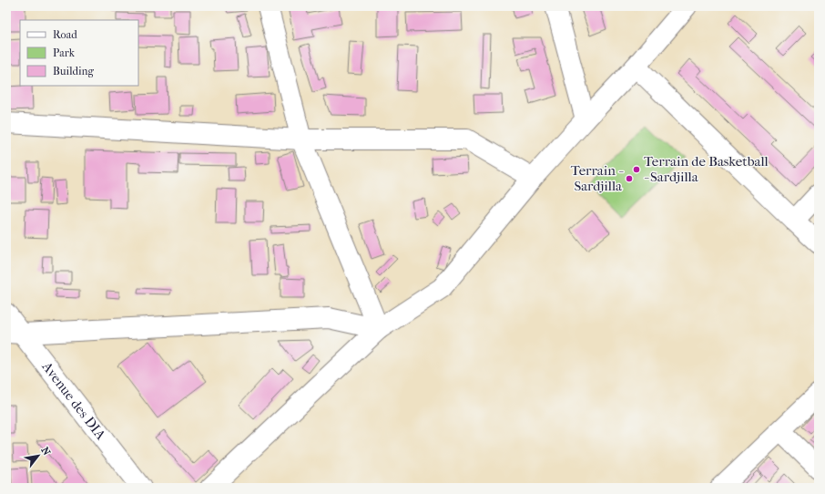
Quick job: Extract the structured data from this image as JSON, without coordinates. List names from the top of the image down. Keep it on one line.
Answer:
{"streets":{"street":["Avenue des DIA"]},"places":["Terrain de Basketball - Sardjilla","Terrain - Sardjilla"],"legend":["Road","Park","Building"],"north":"top right"}
